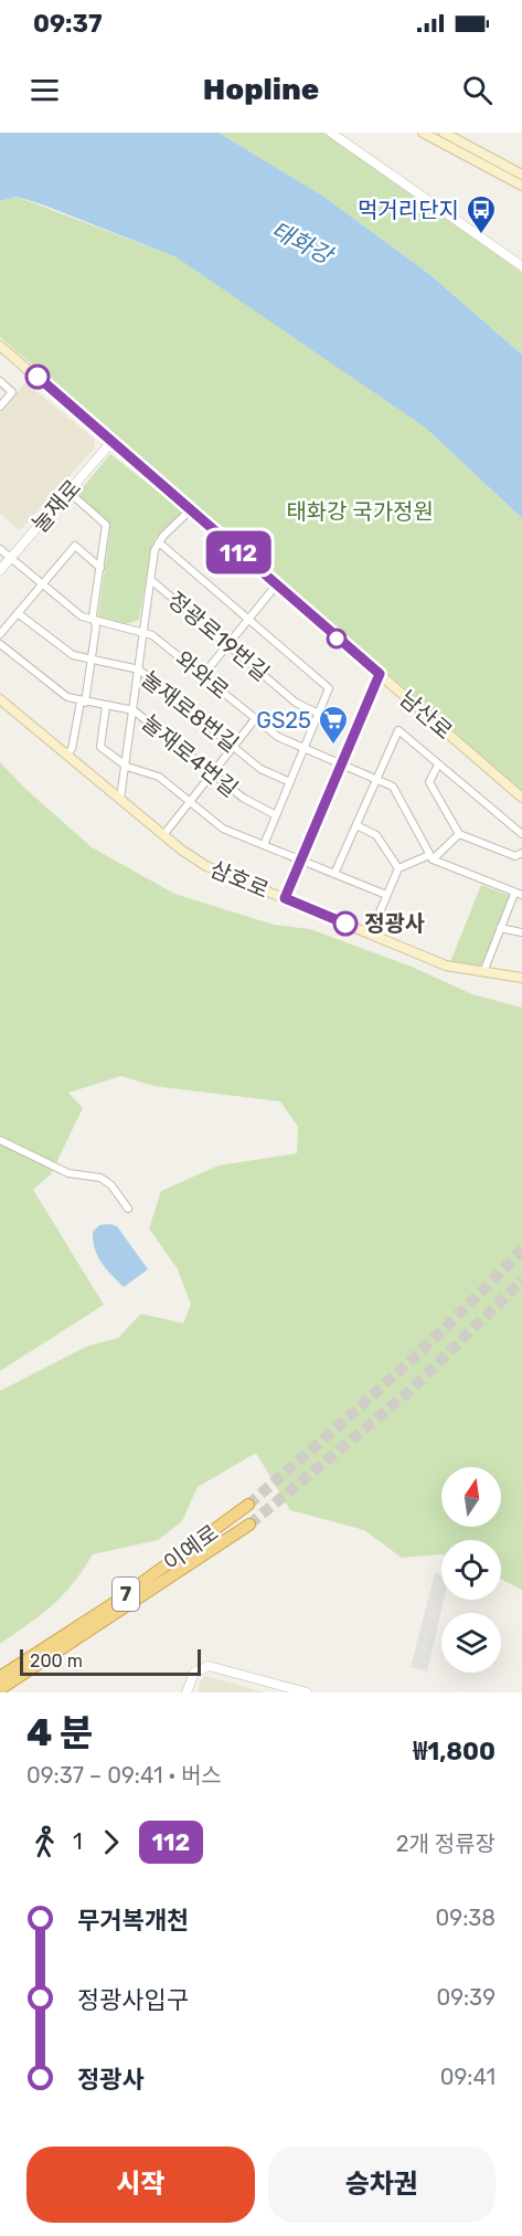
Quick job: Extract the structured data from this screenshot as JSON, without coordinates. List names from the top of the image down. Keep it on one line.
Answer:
{"streets":{"highway":["이예로","7"],"main road":["남산로","삼호로"],"street":["눌재로","정광로19번길","와와로","눌재로8번길","눌재로4번길"]},"crossings":[["눌재로","와와로"],["눌재로","남산로"]],"water":["태화강"],"parks":["태화강 국가정원"],"places":{"bus stop":["먹거리단지"],"supermarket":["GS25"],"other":["정광사"]},"lines":["bus line 112"],"scale_bar":"200 m","north":"top","page":{"status":"09:37","header":"Hopline","on_map":"112","scale":"200 m","heading":["4 분","09:37 – 09:41 · 버스","₩1,800"],"legs":["1","112","2개 정류장"],"list":[{"name":"무거복개천","value":"09:38"},{"name":"정광사입구","value":"09:39"},{"name":"정광사","value":"09:41"}],"buttons":["시작","승차권"]}}
